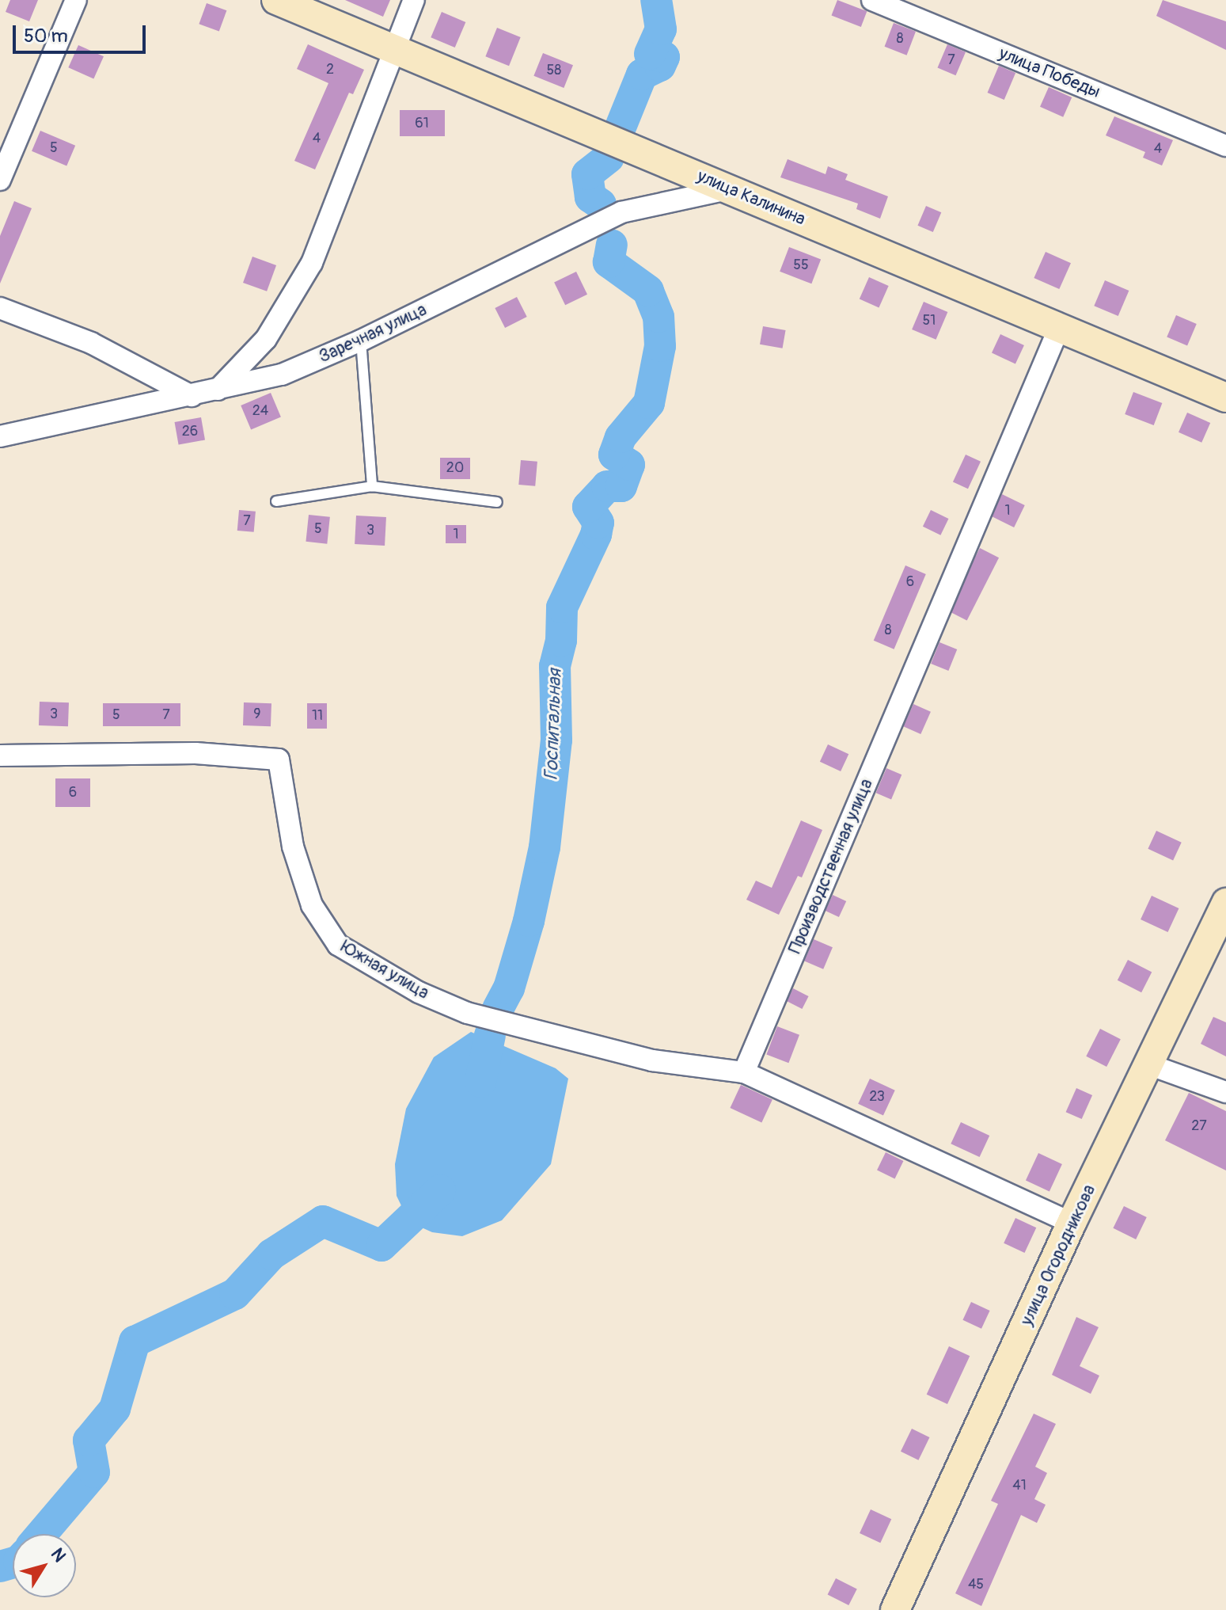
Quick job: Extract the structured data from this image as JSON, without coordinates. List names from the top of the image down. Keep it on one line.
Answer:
{"streets":{"street":["улица Победы","улица Калинина","Заречная улица","Производственная улица","Южная улица","улица Огородникова"]},"crossings":[["улица Калинина","Заречная улица"],["улица Калинина","Производственная улица"],["Производственная улица","Южная улица"]],"water":["Госпитальная"],"house_numbers":["8","7","2","58","61","4","5","4","55","51","24","26","20","1","7","5","3","1","6","8","3","9","5","7","11","6","23","27","41","45"],"scale_bar":"50 m","north":"top right"}
